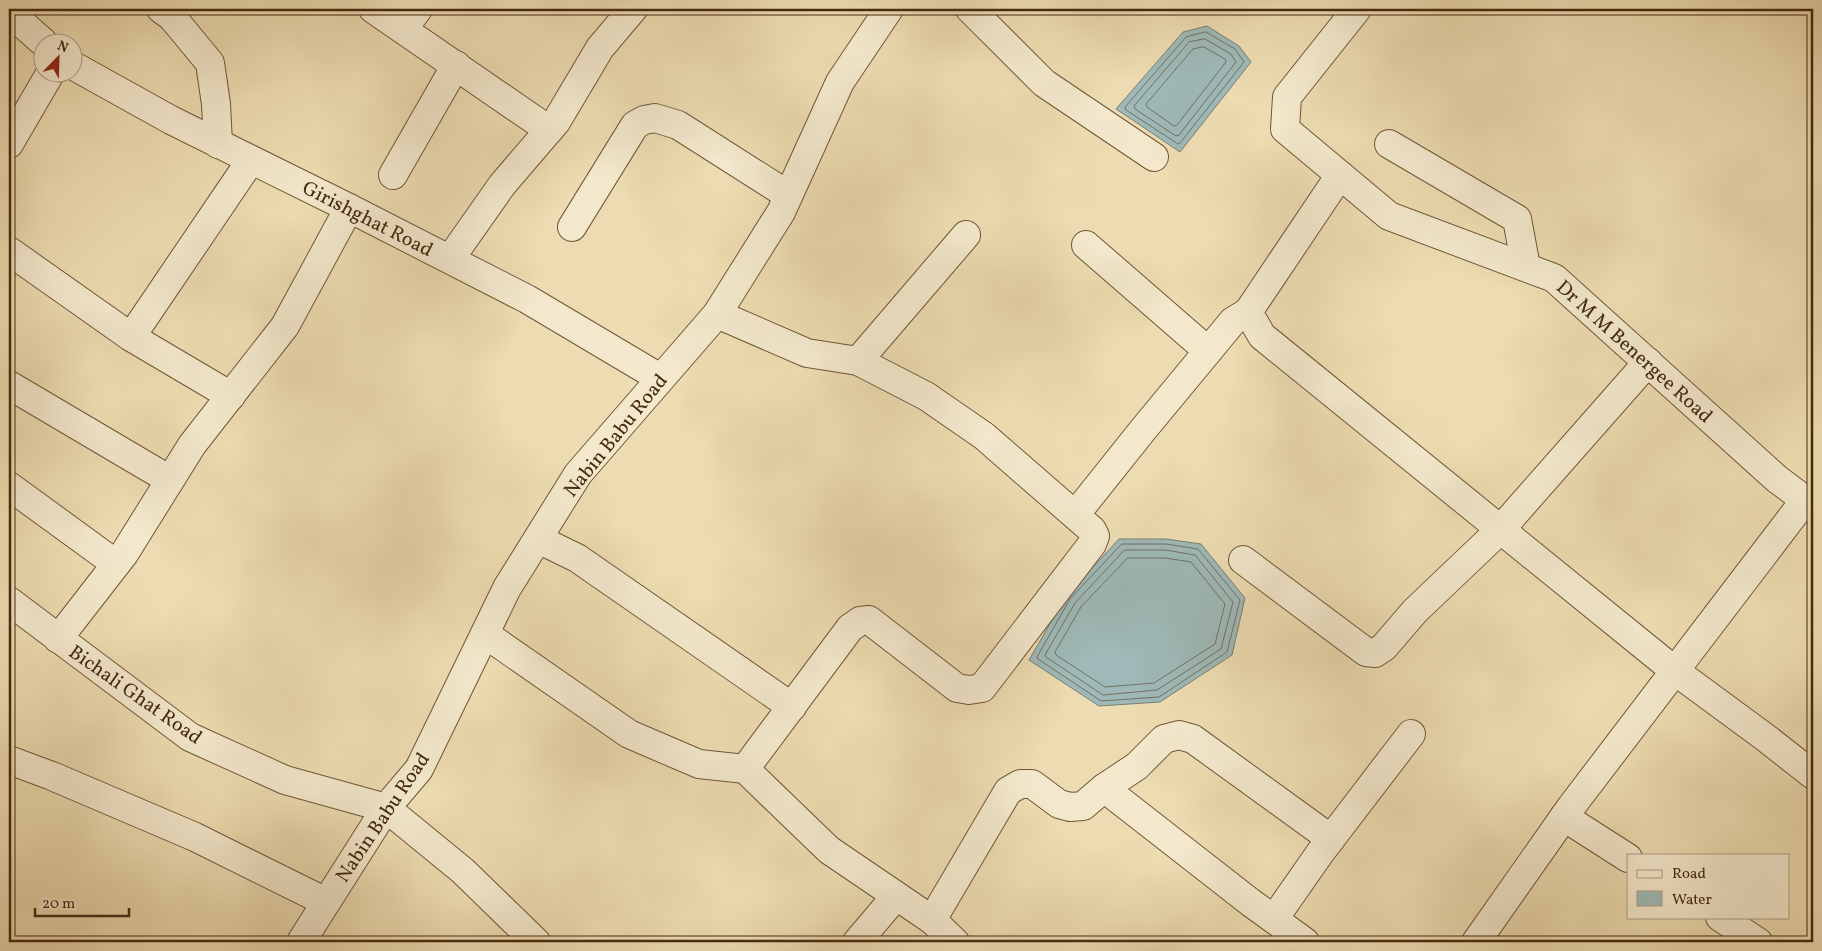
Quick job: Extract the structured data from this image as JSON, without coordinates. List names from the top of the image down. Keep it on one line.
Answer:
{"streets":{"street":["Girishghat Road","Dr M M Benergee Road","Nabin Babu Road","Bichali Ghat Road"]},"crossings":[["Girishghat Road","Nabin Babu Road"],["Nabin Babu Road","Bichali Ghat Road"]],"legend":["Road","Water"],"scale_bar":"20 m","north":"top right"}
